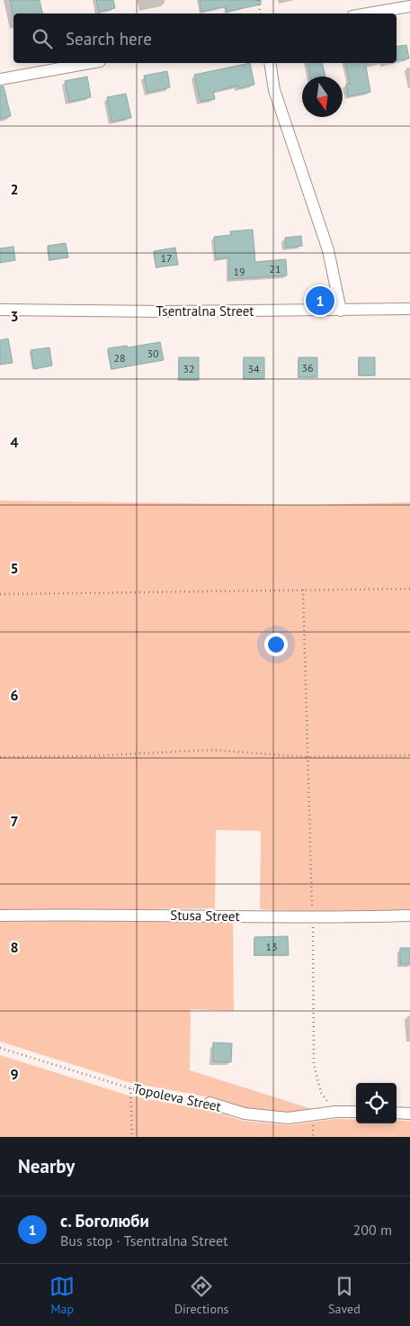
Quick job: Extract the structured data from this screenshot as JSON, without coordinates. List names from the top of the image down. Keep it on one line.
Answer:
{"streets":{"street":["Tsentralna Street","Stusa Street","Topoleva Street"]},"house_numbers":["17","21","19","30","28","36","32","34","13"],"north":"bottom","page":{"search":"Search here","pins":"1","heading":"Nearby","list":[{"mark":"1","name":"с. Боголюби","note":"Bus stop · Tsentralna Street","value":"200 m"}],"nav":["Map","Directions","Saved"]},"grid":{"rows":["2","3","4","5","6","7","8","9"]}}
